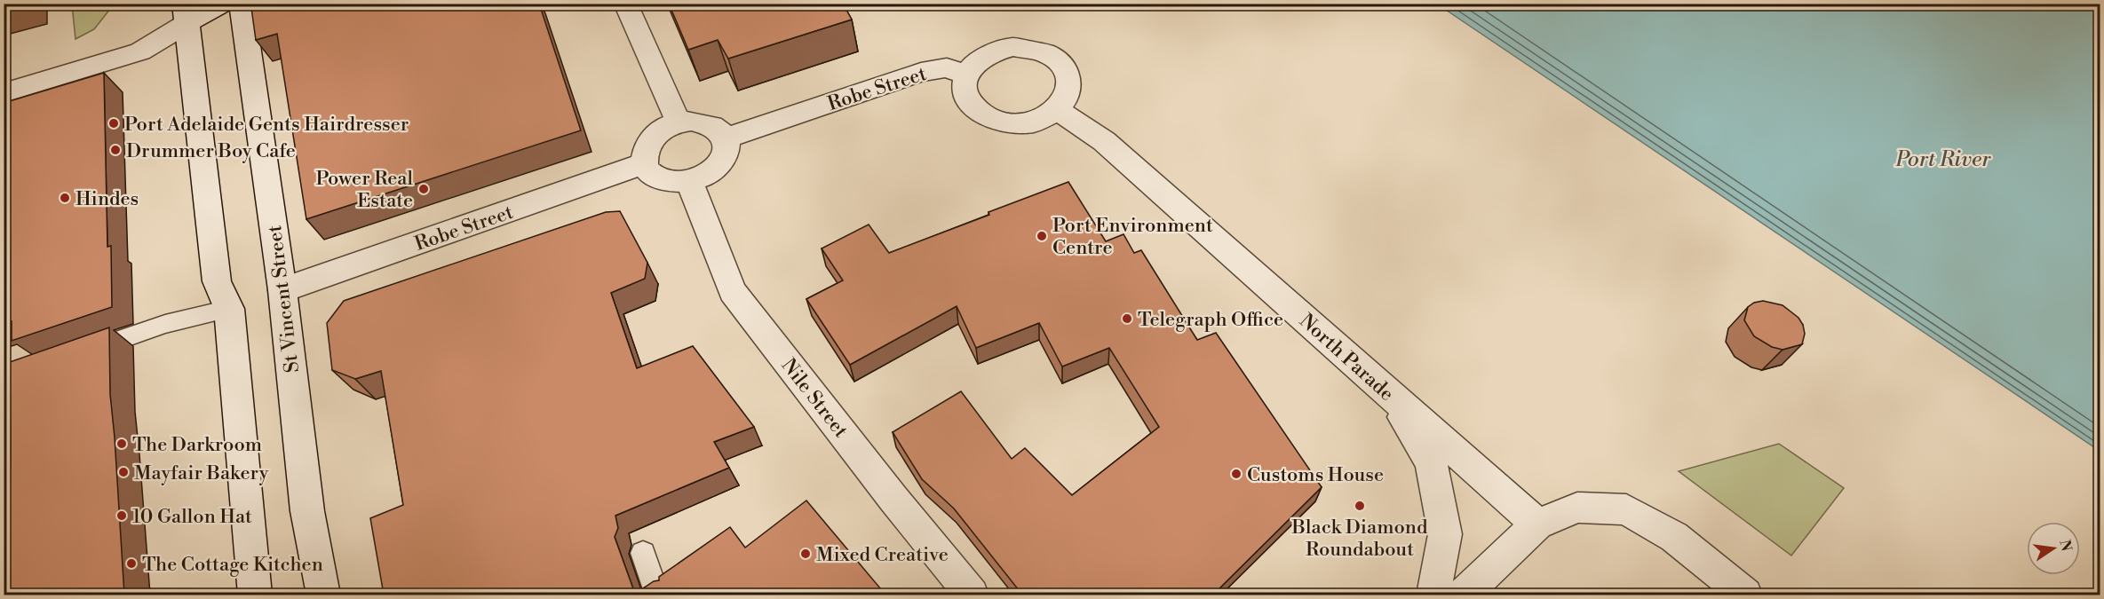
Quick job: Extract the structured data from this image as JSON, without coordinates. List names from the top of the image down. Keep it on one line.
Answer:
{"streets":{"street":["Robe Street","St Vincent Street","North Parade","Nile Street"]},"crossings":[["Robe Street","St Vincent Street"],["Robe Street","North Parade"],["Robe Street","Nile Street"]],"water":["Port River"],"places":["Port Adelaide Gents Hairdresser","Drummer Boy Cafe","Power Real Estate","Hindes","Port Environment Centre","Telegraph Office","The Darkroom","Mayfair Bakery","Customs House","Black Diamond Roundabout","10 Gallon Hat","Mixed Creative","The Cottage Kitchen"],"north":"right"}
